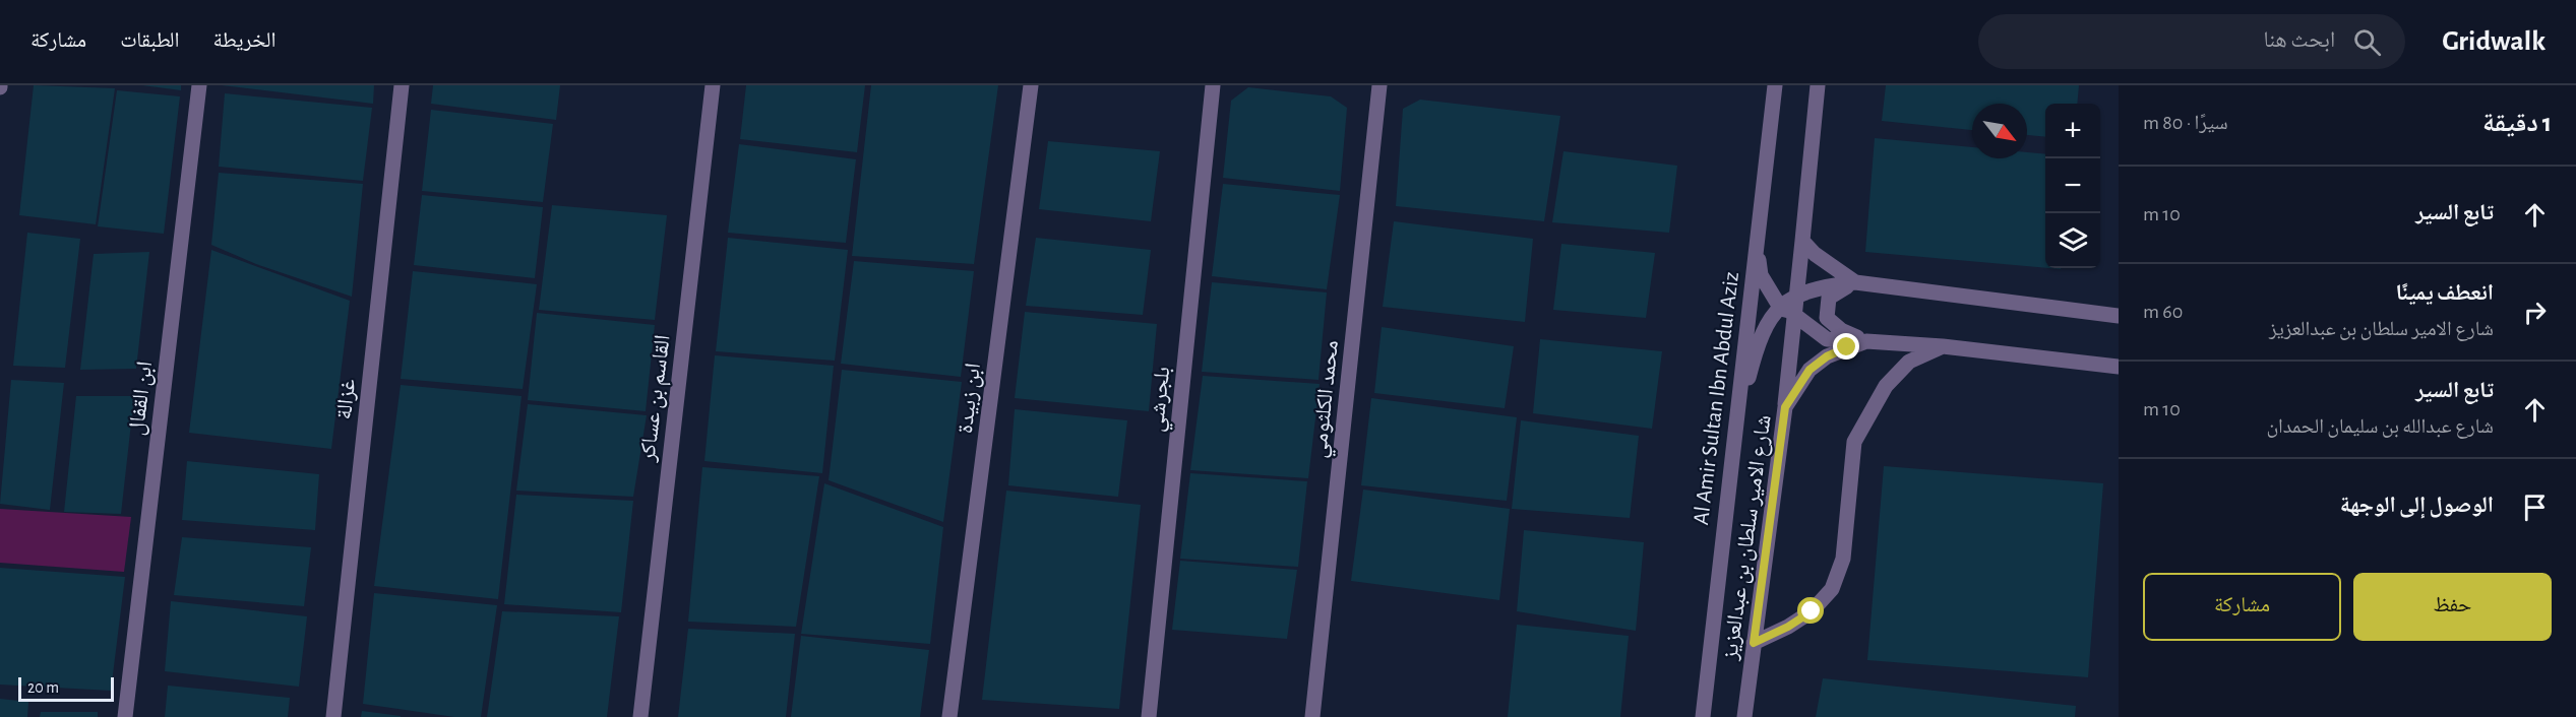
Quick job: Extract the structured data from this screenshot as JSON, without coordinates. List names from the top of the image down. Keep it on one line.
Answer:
{"streets":{"street":["ابن القفال","القاسم بن عساكر","ابن زبيدة","Al Amir Sultan Ibn Abdul Aziz","غزالة","بلجرشي","محمد الكلثومي","شارع الامير سلطان بن عبدالعزيز"]},"scale_bar":"20 m","north":"bottom right","page":{"header":"Gridwalk","search":"ابحث هنا","nav":["الخريطة","الطبقات","مشاركة"],"heading":["1 دقيقة","سيرًا · 80 m"],"map_buttons":["+","−"],"list":[["تابع السير","10 m"],["انعطف يمينًا","شارع الامير سلطان بن عبدالعزيز","60 m"],["تابع السير","شارع عبدالله بن سليمان الحمدان","10 m"],"الوصول إلى الوجهة"],"buttons":["حفظ","مشاركة"],"scale":"20 m"}}
